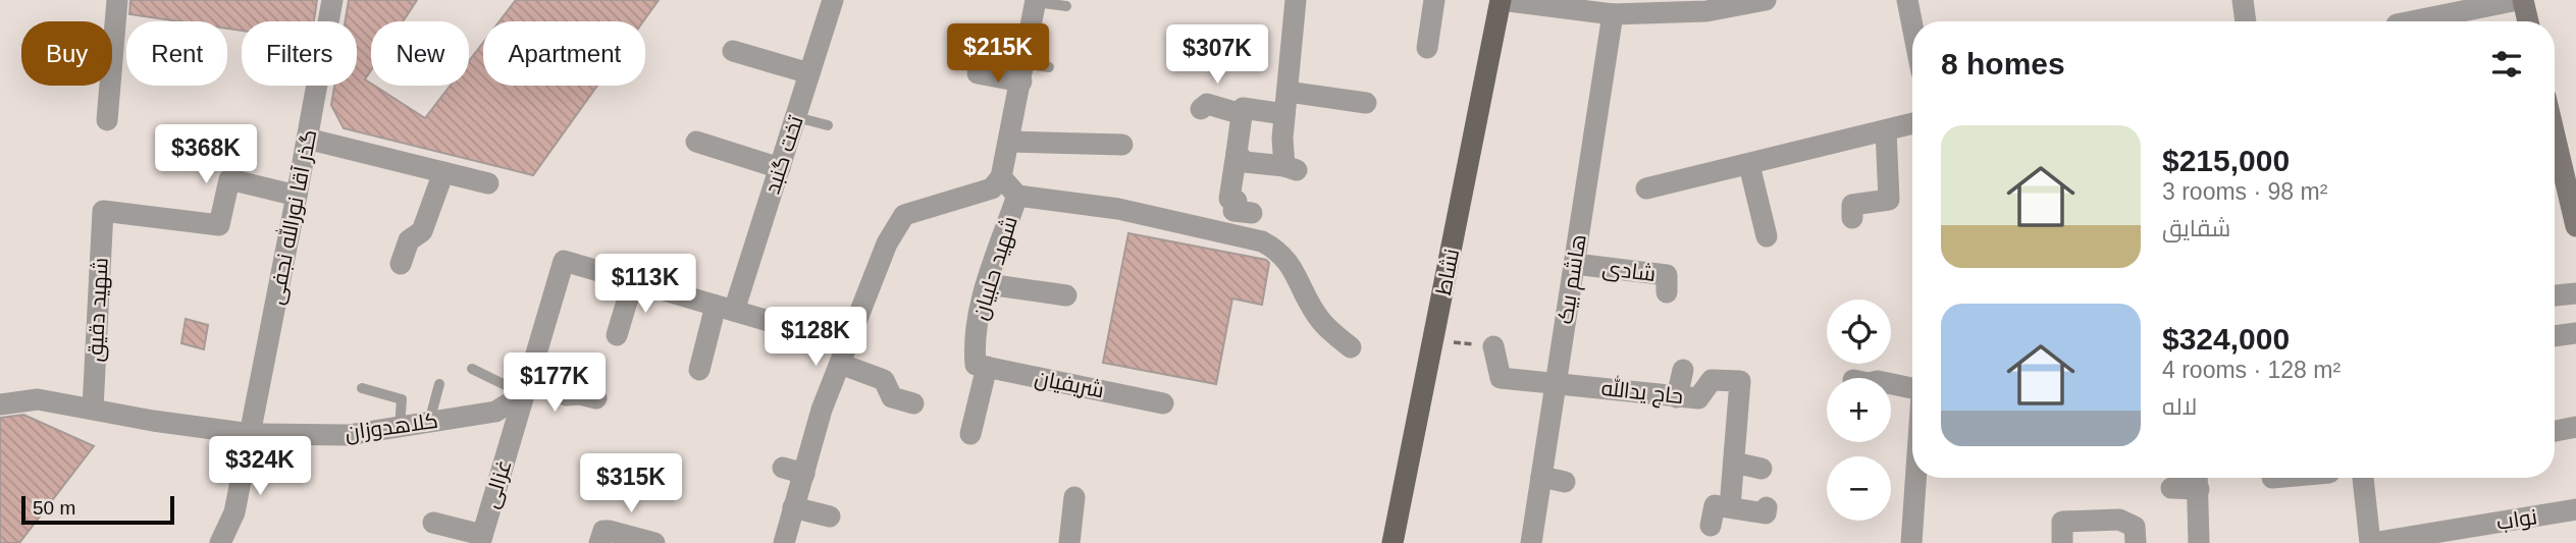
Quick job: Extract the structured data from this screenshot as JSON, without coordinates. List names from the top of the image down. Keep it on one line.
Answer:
{"streets":{"main road":["نشاط"],"street":["تخت گنبد","گذر آقا نورالله نجفی","شهید حلبیان","شادی","هاشم بیک","شهید دقیق","شریفیان","حاج یدالله","کلاهدوزان","غزالی","نواب"]},"crossings":[["گذر آقا نورالله نجفی","شهید دقیق"],["گذر آقا نورالله نجفی","کلاهدوزان"],["شهید حلبیان","شریفیان"],["شادی","هاشم بیک"],["هاشم بیک","حاج یدالله"],["شهید دقیق","کلاهدوزان"],["کلاهدوزان","غزالی"]],"scale_bar":"50 m","page":{"chip":["Buy","Rent","Filters","New","Apartment"],"heading":"8 homes","price":["$215K","$307K","$368K","$113K","$128K","$177K","$324K","$315K"],"list":[{"name":"$215,000","note":"3 rooms · 98 m² · شقایق"},{"name":"$324,000","note":"4 rooms · 128 m² · لاله"}],"map_buttons":["+","−"],"scale":"50 m"}}
